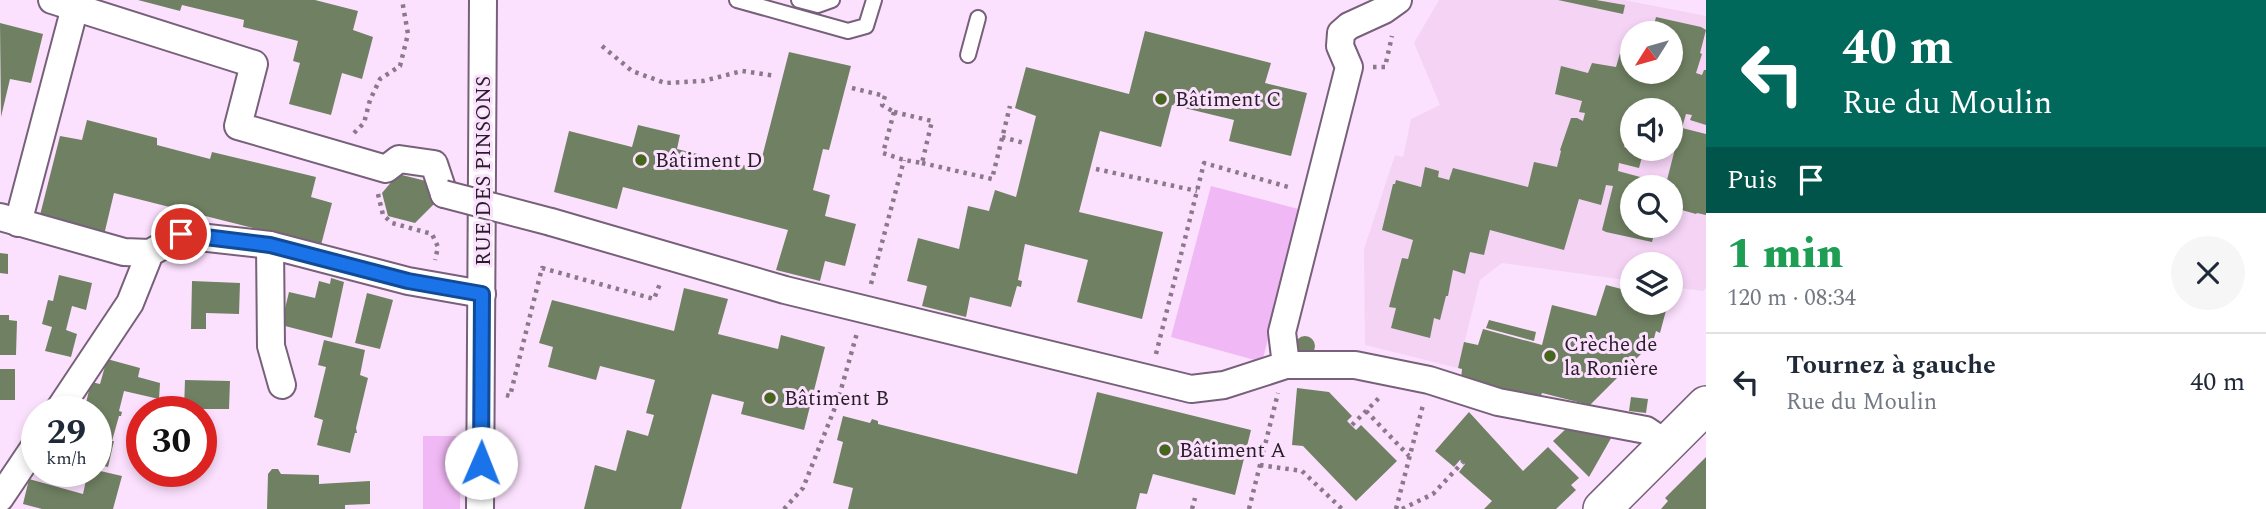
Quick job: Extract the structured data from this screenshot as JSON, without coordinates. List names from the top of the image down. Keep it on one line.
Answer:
{"streets":{"street":["RUE DES PINSONS"]},"places":["Bâtiment C","Bâtiment D","Crèche de la Ronière","Bâtiment B","Bâtiment A"],"north":"bottom left","page":{"turn":["40 m","Rue du Moulin"],"then":"Puis","heading":["1 min","120 m · 08:34"],"list":[{"name":"Tournez à gauche","note":"Rue du Moulin","value":"40 m"}],"speed":"29 km/h","limit":"30"}}
